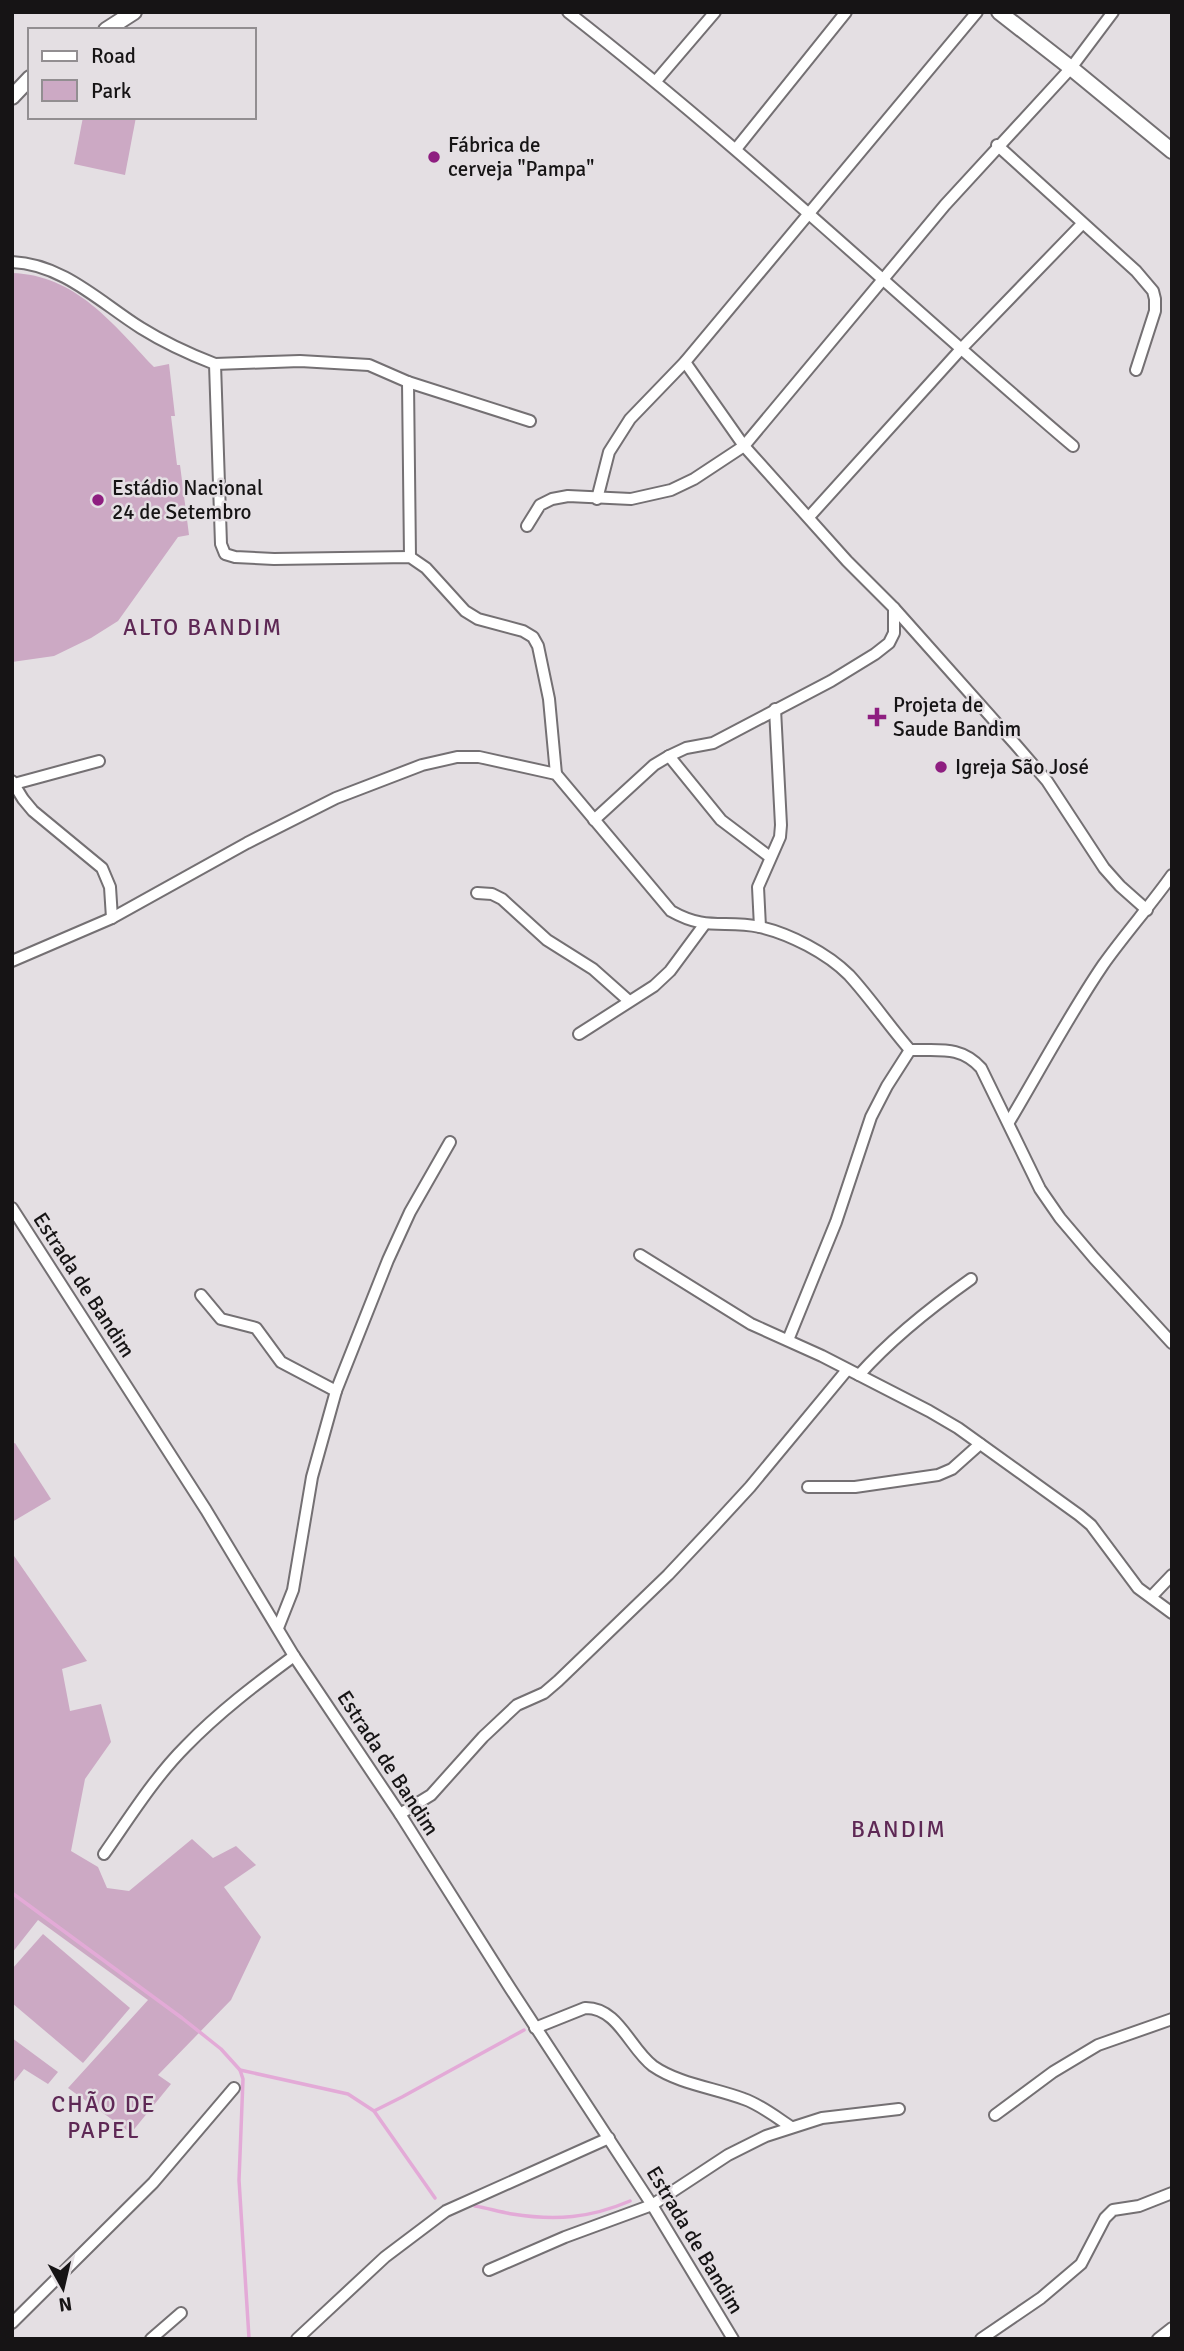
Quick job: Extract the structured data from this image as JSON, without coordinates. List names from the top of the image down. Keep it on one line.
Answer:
{"streets":{"street":["Estrada de Bandim"]},"districts":["ALTO BANDIM","BANDIM","CHÃO DE PAPEL"],"places":{"other":["Fábrica de cerveja \"Pampa\"","Estádio Nacional 24 de Setembro","Igreja São José"],"health":["Projeta de Saude Bandim"]},"legend":["Road","Park"],"north":"bottom"}
